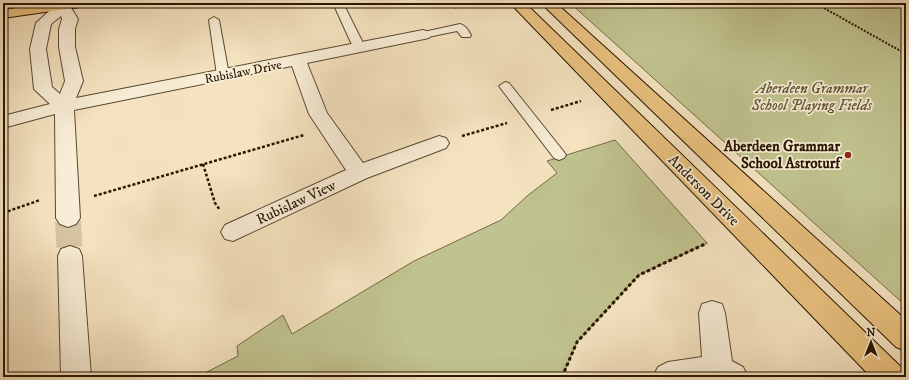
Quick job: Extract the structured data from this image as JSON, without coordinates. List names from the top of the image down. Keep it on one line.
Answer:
{"streets":{"main road":["Anderson Drive"],"street":["Rubislaw Drive","Rubislaw View"]},"parks":["Aberdeen Grammar School Playing Fields"],"places":["Aberdeen Grammar School Astroturf"],"north":"top"}
